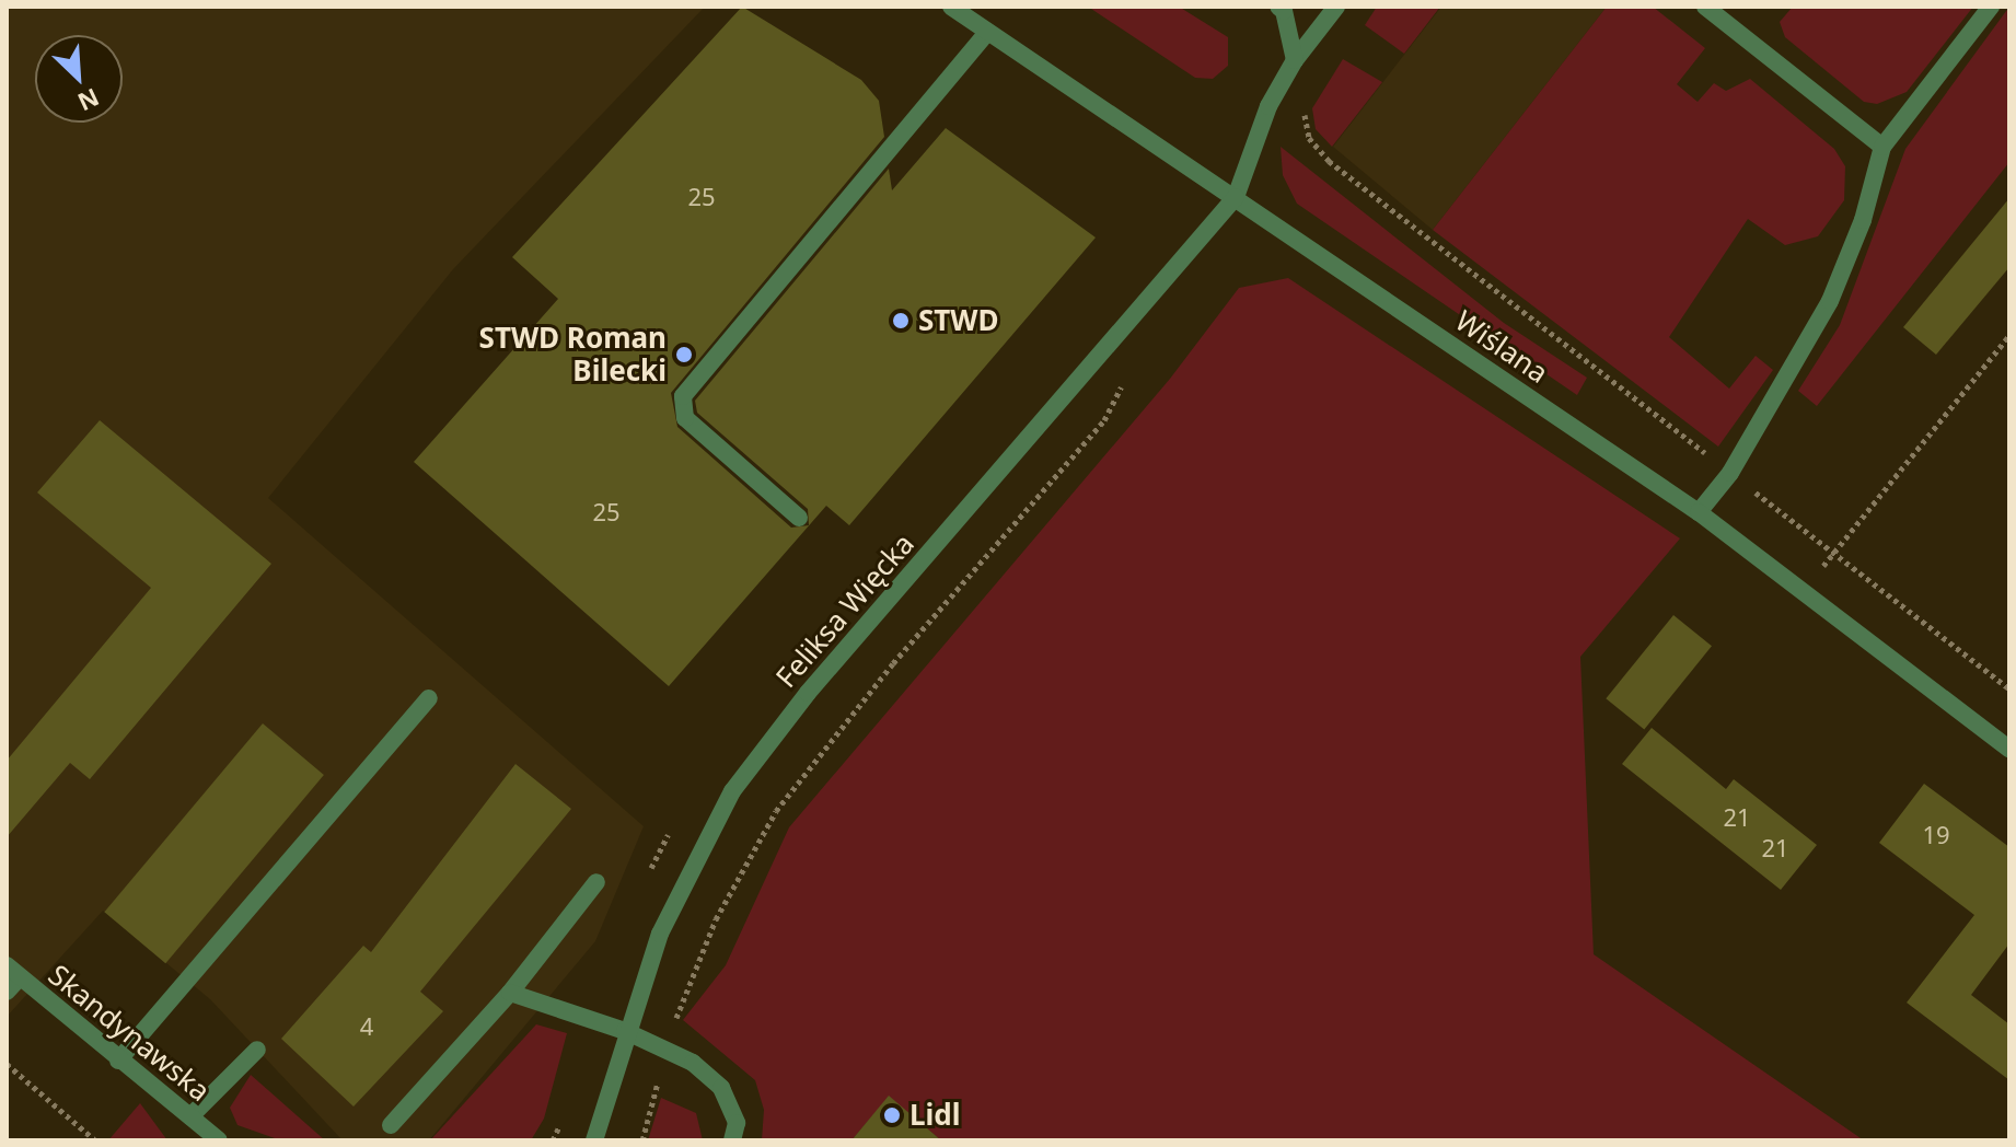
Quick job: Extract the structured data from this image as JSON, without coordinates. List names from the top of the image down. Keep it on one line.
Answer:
{"streets":{"street":["Wiślana","Feliksa Więcka","Skandynawska"]},"crossings":[["Wiślana","Feliksa Więcka"]],"places":["STWD","STWD Roman Bilecki","Lidl"],"house_numbers":["25","25","21","19","21","4"],"north":"bottom right"}
